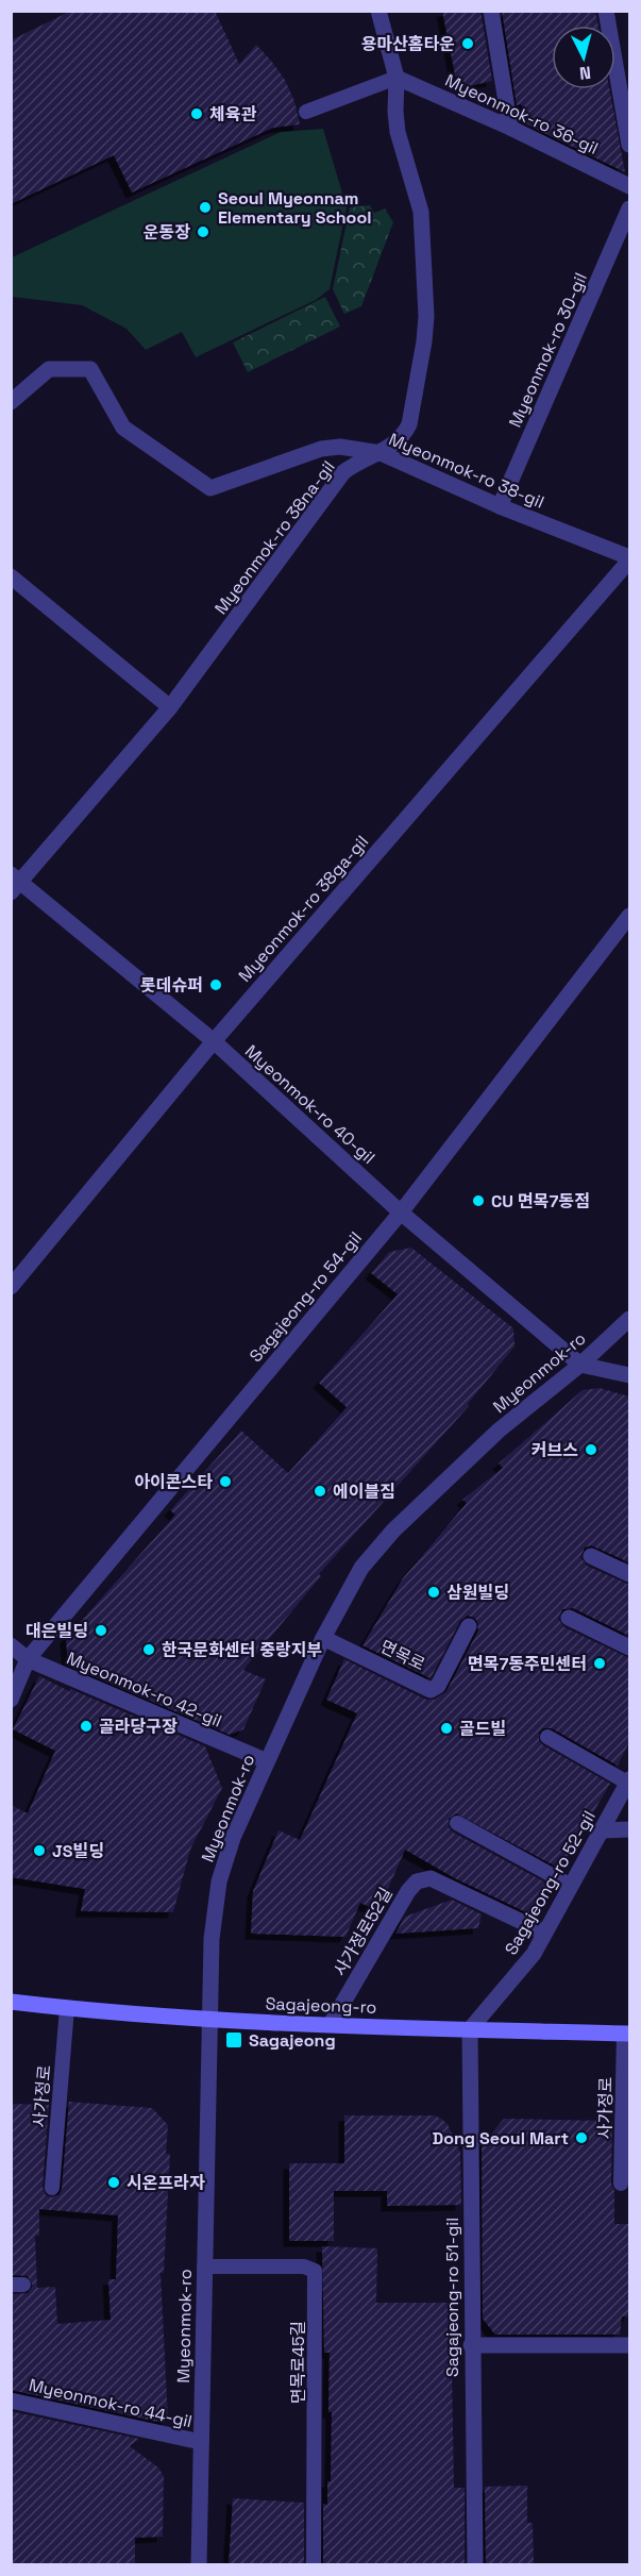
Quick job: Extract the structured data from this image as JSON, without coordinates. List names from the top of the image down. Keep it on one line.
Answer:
{"streets":{"main road":["Sagajeong-ro"],"street":["Myeonmok-ro 36-gil","Myeonmok-ro 30-gil","Myeonmok-ro 38-gil","Myeonmok-ro 38na-gil","Myeonmok-ro 38ga-gil","Myeonmok-ro 40-gil","Sagajeong-ro 54-gil","Myeonmok-ro","면목로","Myeonmok-ro 42-gil","Sagajeong-ro 52-gil","사가정로52길","Sagajeong-ro 51-gil","Myeonmok-ro 44-gil"],"lane":["사가정로","면목로45길"]},"crossings":[["Myeonmok-ro 36-gil","Myeonmok-ro 38na-gil"],["Myeonmok-ro 30-gil","Myeonmok-ro 38-gil"],["Myeonmok-ro 38-gil","Myeonmok-ro 38na-gil"],["Myeonmok-ro 38-gil","Myeonmok-ro 38ga-gil"],["Myeonmok-ro 38na-gil","Myeonmok-ro 40-gil"],["Myeonmok-ro 38ga-gil","Myeonmok-ro 40-gil"],["Myeonmok-ro 40-gil","Sagajeong-ro 54-gil"],["Myeonmok-ro 40-gil","Myeonmok-ro"],["Sagajeong-ro 54-gil","Myeonmok-ro 42-gil"],["Myeonmok-ro","면목로"],["Myeonmok-ro","Myeonmok-ro 42-gil"],["Myeonmok-ro","Sagajeong-ro"],["Myeonmok-ro","면목로45길"],["Myeonmok-ro","Myeonmok-ro 44-gil"],["Sagajeong-ro 52-gil","사가정로52길"],["Sagajeong-ro 52-gil","Sagajeong-ro"],["Sagajeong-ro 52-gil","Sagajeong-ro 51-gil"],["사가정로52길","Sagajeong-ro"],["Sagajeong-ro","사가정로"],["Sagajeong-ro","Sagajeong-ro 51-gil"]],"places":{"other":["용마산홈타운","체육관","Seoul Myeonnam Elementary School","운동장","롯데슈퍼","CU 면목7동점","커브스","아이콘스타","에이블짐","삼원빌딩","대은빌딩","한국문화센터 중랑지부","면목7동주민센터","골라당구장","골드빌","JS빌딩","Dong Seoul Mart","시온프라자"],"transit":["Sagajeong"]},"north":"bottom"}
